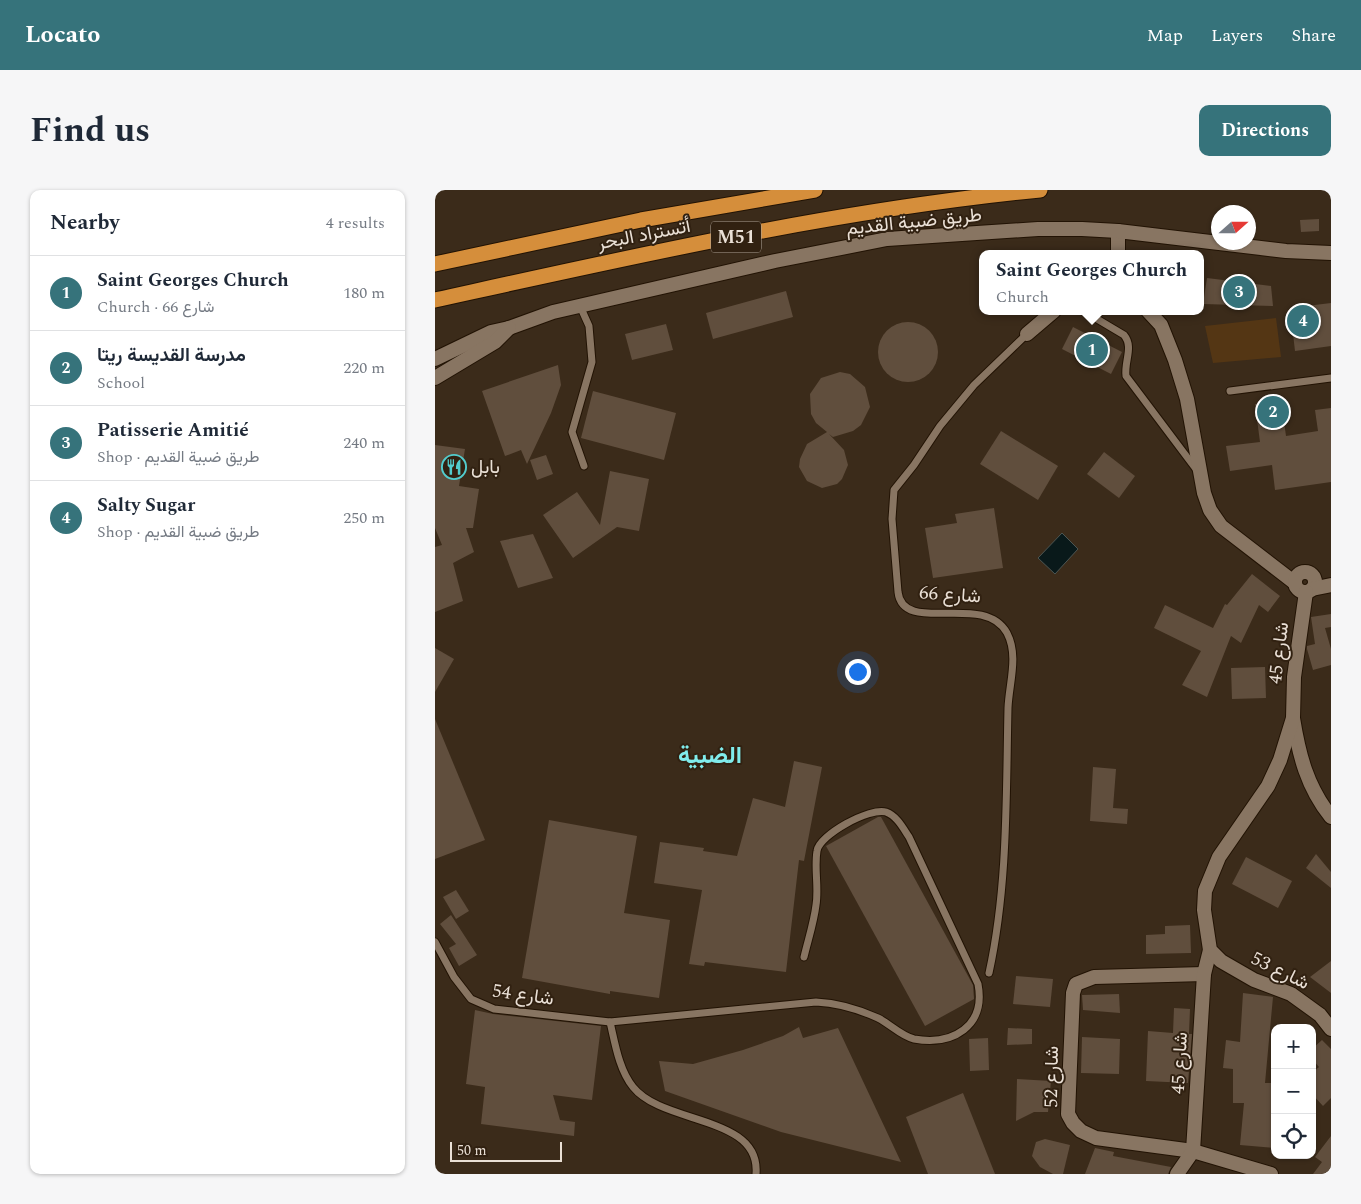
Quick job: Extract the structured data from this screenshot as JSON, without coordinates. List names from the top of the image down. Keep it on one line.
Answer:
{"streets":{"highway":["أتستراد البحر","M51"],"street":["طريق ضبية القديم","شارع 66","شارع 45","شارع 53","شارع 52"],"lane":["شارع 54"]},"crossings":[["شارع 45","شارع 53"],["شارع 45","شارع 52"]],"districts":["الضبية"],"places":{"restaurant":["بابل"]},"scale_bar":"50 m","north":"right","page":{"header":"Locato","nav":["Map","Layers","Share"],"title":"Find us","buttons":"Directions","heading":["Nearby","4 results"],"popup":["Saint Georges Church","Church"],"list":[{"mark":"1","name":"Saint Georges Church","note":"Church · شارع 66","value":"180 m"},{"mark":"2","name":"مدرسة القديسة ريتا","note":"School","value":"220 m"},{"mark":"3","name":"Patisserie Amitié","note":"Shop · طريق ضبية القديم","value":"240 m"},{"mark":"4","name":"Salty Sugar","note":"Shop · طريق ضبية القديم","value":"250 m"}],"pins":["3","4","1","2"],"map_buttons":["+","−"],"scale":"50 m"}}
